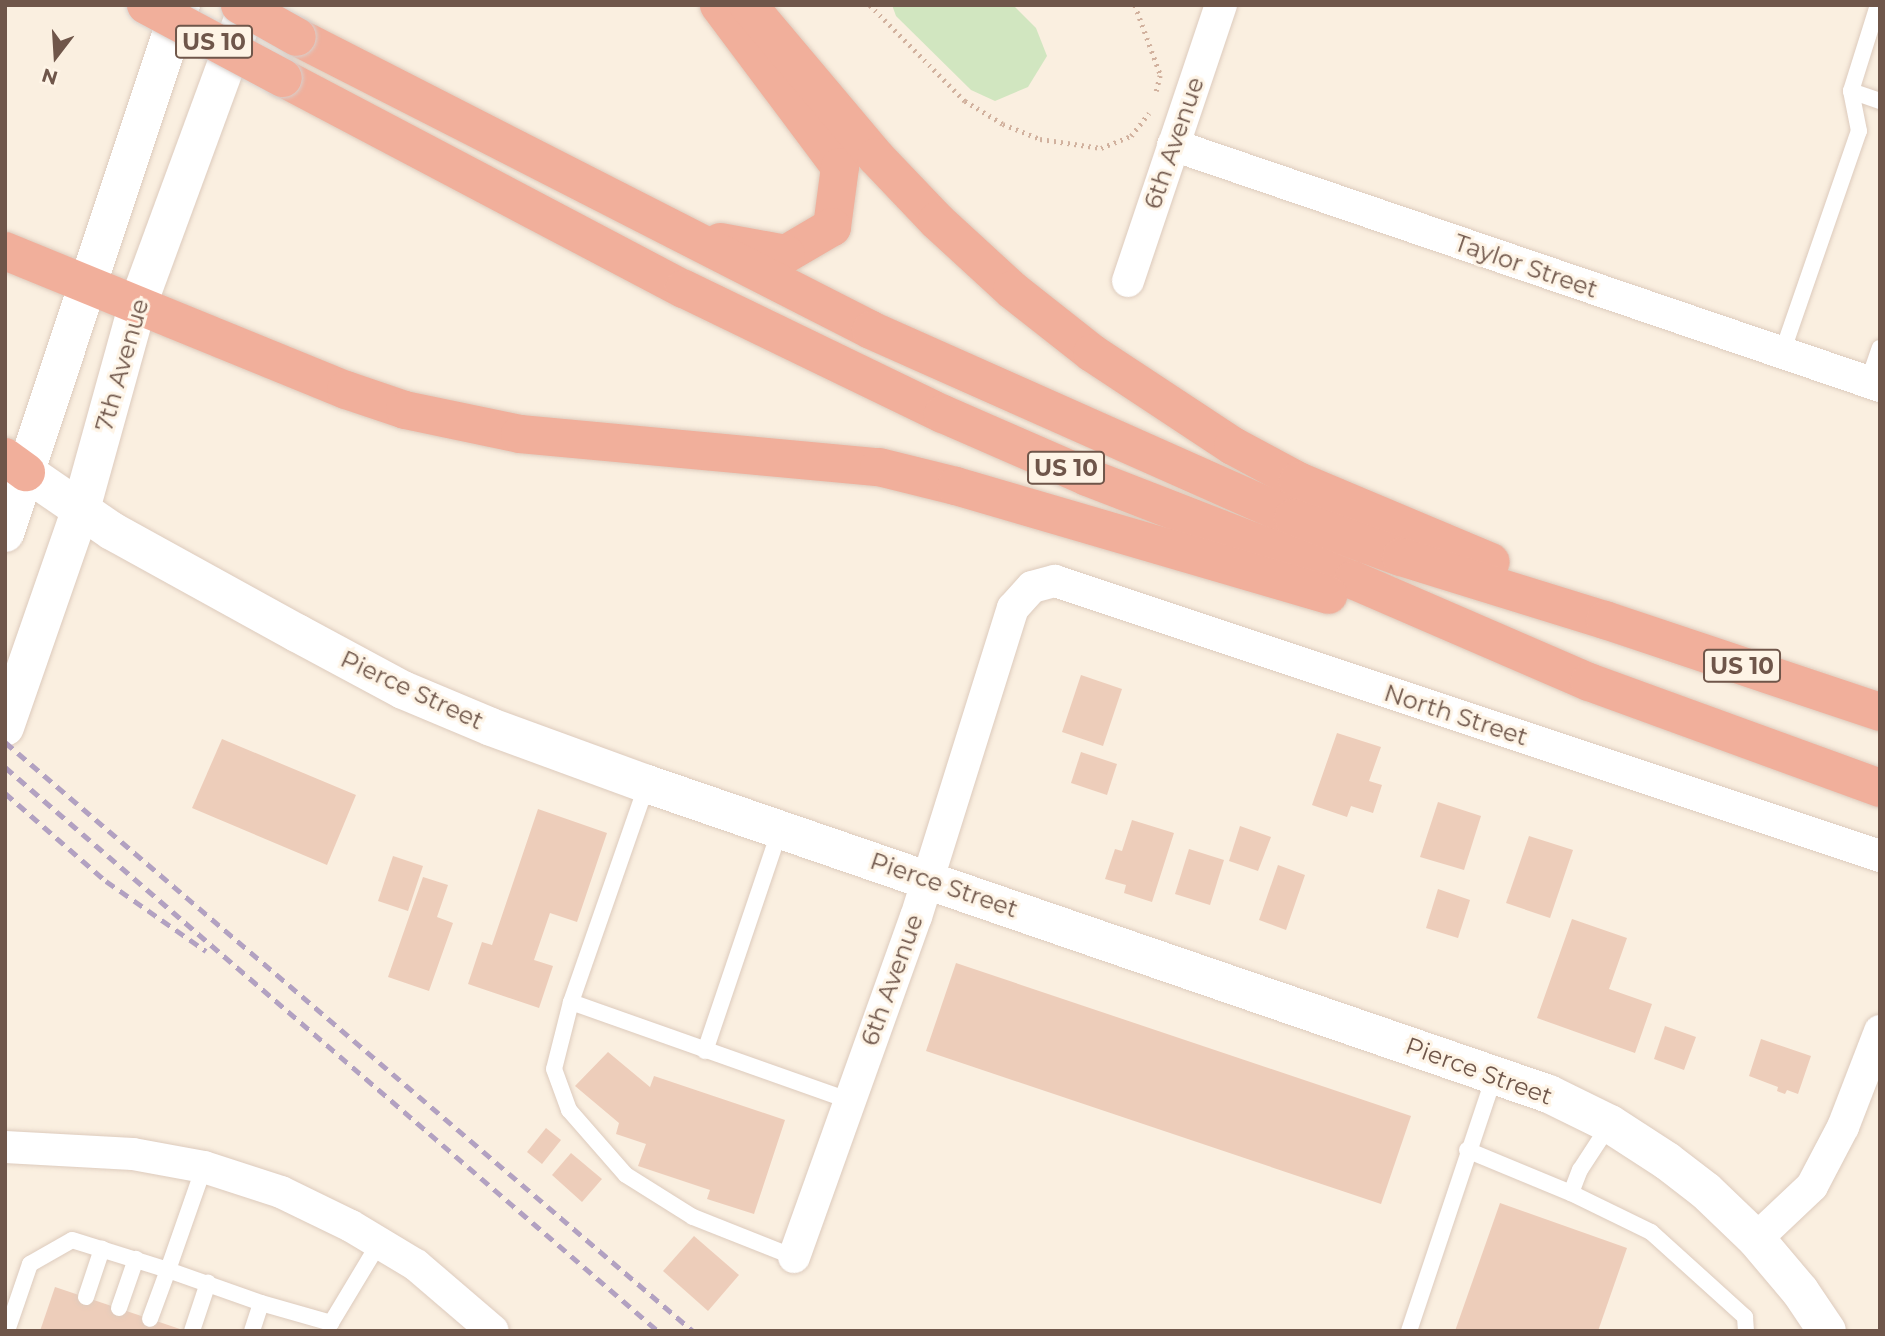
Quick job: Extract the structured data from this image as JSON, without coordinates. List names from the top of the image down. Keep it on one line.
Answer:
{"streets":{"highway":["US 10"],"street":["6th Avenue","Taylor Street","7th Avenue","Pierce Street","North Street"]},"crossings":[["6th Avenue","Taylor Street"],["6th Avenue","Pierce Street"],["6th Avenue","North Street"],["7th Avenue","Pierce Street"]],"north":"bottom"}
